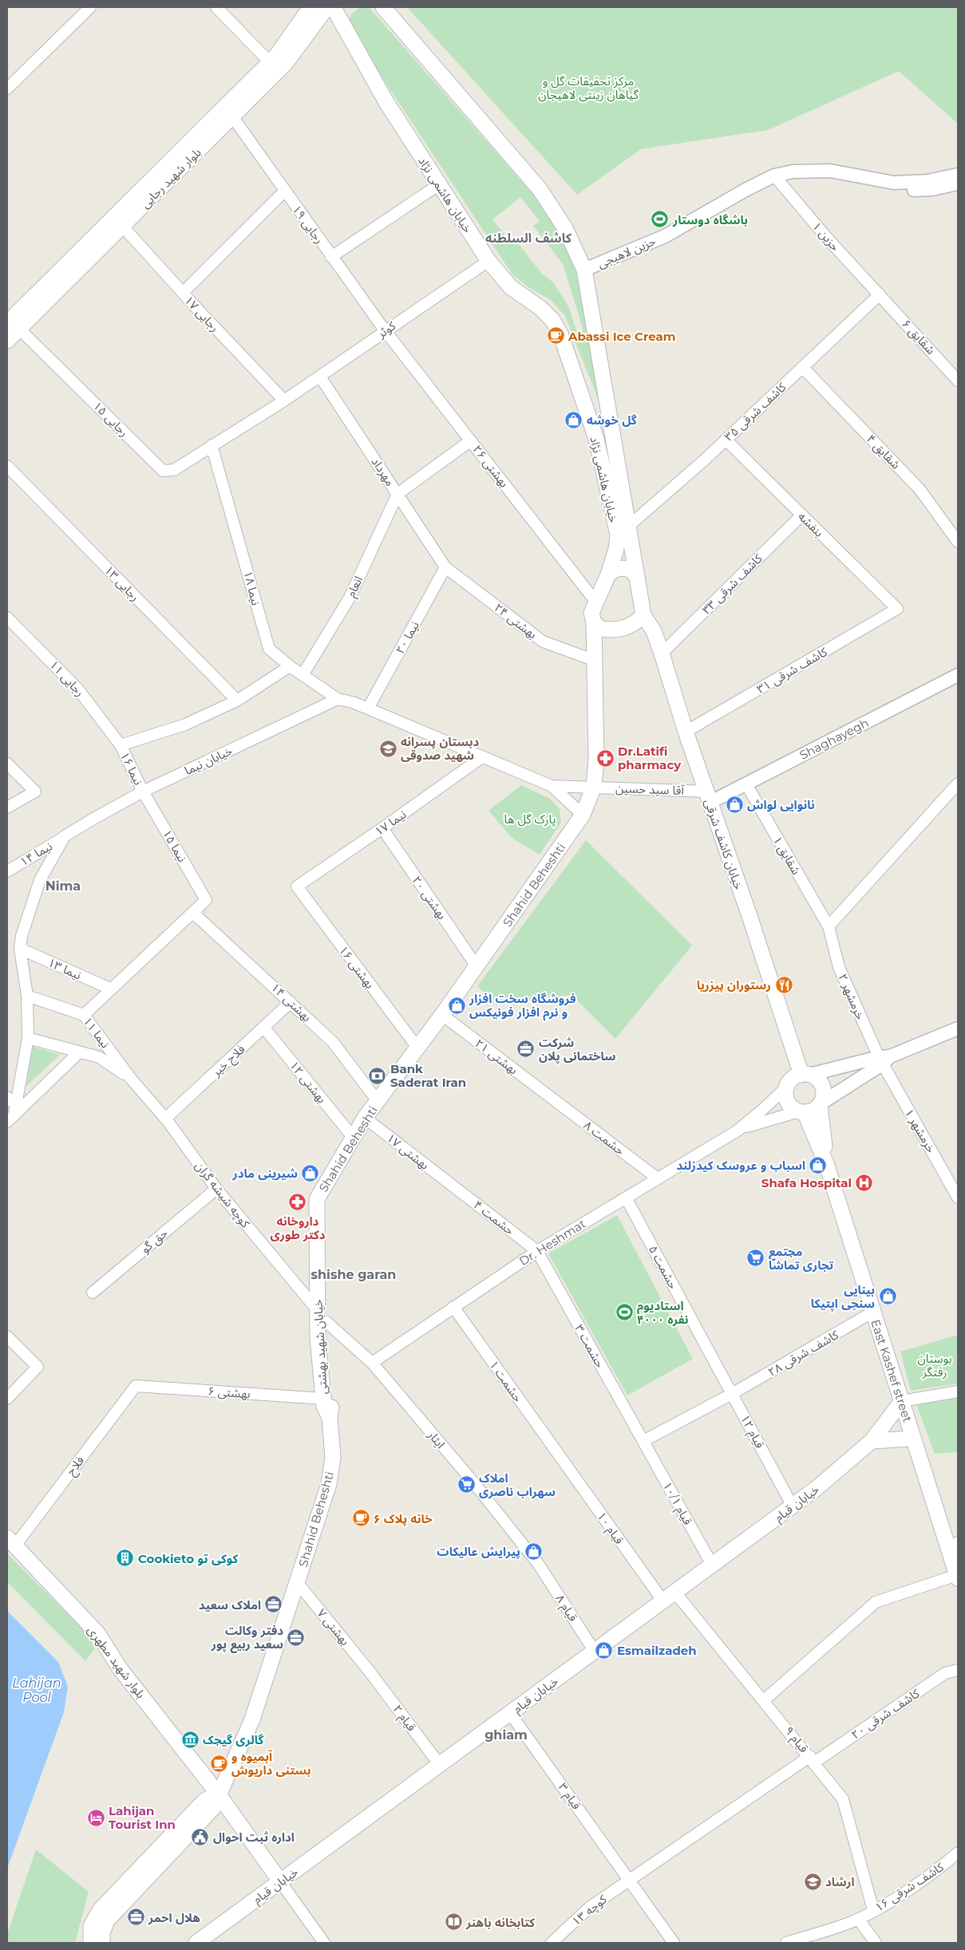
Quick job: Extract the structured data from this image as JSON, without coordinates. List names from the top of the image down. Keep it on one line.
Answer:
{"streets":{"main road":["بلوار شهید رجایی","خیابان هاشمی نژاد","خیابان کاشف شرقی","Shahid Beheshti","خیابان شهید بهشتی","East Kashef street","خیابان قیام","بلوار شهید مطهری"],"street":["رجایی ۱۹","حزین ۱","حزین لاهیجی","رجایی ۱۷","کوثر","شقایق ۶","کاشف شرقی ۳۵","رجایی ۱۵","شقایق ۴","بهشتی ۲۶","مهرداد","بنفشه","رجایی ۱۳","کاشف شرقی ۳۳","انعام","نیما ۱۸","بهشتی ۲۴","نیما ۲۰","کاشف شرقی ۳۱","رجایی ۱۱","Shaghayegh","خیابان نیما","نیما ۱۶","آقا سید حسین","نیما ۱۷","نیما ۱۵","نیما ۱۴","شقایق ۱","بهشتی ۲۰","بهشتی ۱۶","نیما ۱۳","خرمشهر ۲","بهشتی ۱۴","نیما ۱۱","بهشتی ۲۱","فلاح خیر","بهشتی ۱۲","خرمشهر ۱","حشمت ۸","بهشتی ۱۷","کوچه شیشه گران","حشمت ۴","حق گو","Dr. Heshmat","حشمت ۵","حشمت ۳","کاشف شرقی ۲۸","حشمت ۱","بهشتی ۶","قیام ۱۲","ایثار","فلاح","قیام ۱۰/۱","قیام ۱۰","قیام ۸","بهشتی ۷","کاشف شرقی ۲۰","قیام ۲","قیام ۹","قیام ۳","کاشف شرقی ۱۶","کوچه ۱۳"]},"crossings":[["بلوار شهید رجایی","خیابان هاشمی نژاد"],["بلوار شهید رجایی","رجایی ۱۹"],["بلوار شهید رجایی","رجایی ۱۷"],["بلوار شهید رجایی","رجایی ۱۵"],["خیابان هاشمی نژاد","کوثر"],["خیابان هاشمی نژاد","کاشف شرقی ۳۵"],["خیابان هاشمی نژاد","بهشتی ۲۶"],["خیابان هاشمی نژاد","خیابان کاشف شرقی"],["خیابان هاشمی نژاد","Shahid Beheshti"],["رجایی ۱۹","کوثر"],["رجایی ۱۹","بهشتی ۲۶"],["حزین ۱","حزین لاهیجی"],["حزین ۱","شقایق ۶"],["حزین ۱","کاشف شرقی ۳۵"],["رجایی ۱۷","کوثر"],["رجایی ۱۷","رجایی ۱۵"],["کوثر","رجایی ۱۵"],["کوثر","بهشتی ۲۶"],["کوثر","مهرداد"],["شقایق ۶","کاشف شرقی ۳۵"],["کاشف شرقی ۳۵","شقایق ۴"],["کاشف شرقی ۳۵","بنفشه"],["رجایی ۱۵","نیما ۱۸"],["بهشتی ۲۶","خیابان کاشف شرقی"],["بهشتی ۲۶","Shahid Beheshti"],["مهرداد","انعام"],["مهرداد","بهشتی ۲۴"],["مهرداد","نیما ۲۰"],["بنفشه","کاشف شرقی ۳۳"],["بنفشه","کاشف شرقی ۳۱"],["کاشف شرقی ۳۳","خیابان کاشف شرقی"],["انعام","نیما ۱۸"],["نیما ۱۸","خیابان نیما"],["بهشتی ۲۴","نیما ۲۰"],["بهشتی ۲۴","Shahid Beheshti"],["کاشف شرقی ۳۱","خیابان کاشف شرقی"],["رجایی ۱۱","نیما ۱۶"],["Shaghayegh","آقا سید حسین"],["Shaghayegh","خیابان کاشف شرقی"],["Shaghayegh","شقایق ۱"],["خیابان نیما","نیما ۱۶"],["خیابان نیما","نیما ۱۵"],["خیابان نیما","نیما ۱۴"],["خیابان نیما","نیما ۱۳"],["خیابان نیما","نیما ۱۱"],["نیما ۱۶","نیما ۱۵"],["آقا سید حسین","خیابان کاشف شرقی"],["آقا سید حسین","Shahid Beheshti"],["نیما ۱۷","بهشتی ۲۰"],["نیما ۱۷","بهشتی ۱۶"],["خیابان کاشف شرقی","Shahid Beheshti"],["نیما ۱۵","بهشتی ۱۴"],["شقایق ۱","خرمشهر ۲"],["Shahid Beheshti","بهشتی ۲۰"],["Shahid Beheshti","بهشتی ۱۶"],["Shahid Beheshti","بهشتی ۱۴"],["Shahid Beheshti","بهشتی ۲۱"],["Shahid Beheshti","بهشتی ۱۲"],["Shahid Beheshti","بهشتی ۱۷"],["Shahid Beheshti","خیابان شهید بهشتی"],["Shahid Beheshti","ایثار"],["Shahid Beheshti","بهشتی ۷"],["Shahid Beheshti","بلوار شهید مطهری"],["خرمشهر ۲","خرمشهر ۱"],["بهشتی ۱۴","فلاح خیر"],["نیما ۱۱","کوچه شیشه گران"],["بهشتی ۲۱","حشمت ۸"],["فلاح خیر","بهشتی ۱۲"],["فلاح خیر","کوچه شیشه گران"],["حشمت ۸","Dr. Heshmat"],["بهشتی ۱۷","حشمت ۴"],["کوچه شیشه گران","حق گو"],["کوچه شیشه گران","خیابان شهید بهشتی"],["حشمت ۴","Dr. Heshmat"],["حشمت ۴","حشمت ۳"],["Dr. Heshmat","حشمت ۵"],["Dr. Heshmat","حشمت ۳"],["Dr. Heshmat","حشمت ۱"],["Dr. Heshmat","ایثار"],["حشمت ۵","قیام ۱۲"],["حشمت ۳","کاشف شرقی ۲۸"],["حشمت ۳","قیام ۱۰/۱"],["خیابان شهید بهشتی","بهشتی ۶"],["کاشف شرقی ۲۸","East Kashef street"],["کاشف شرقی ۲۸","قیام ۱۲"],["کاشف شرقی ۲۸","قیام ۱۰/۱"],["East Kashef street","خیابان قیام"],["حشمت ۱","قیام ۱۰"],["بهشتی ۶","فلاح"],["قیام ۱۲","خیابان قیام"],["ایثار","قیام ۸"],["فلاح","بلوار شهید مطهری"],["قیام ۱۰/۱","خیابان قیام"],["خیابان قیام","قیام ۱۰"],["خیابان قیام","قیام ۸"],["خیابان قیام","بلوار شهید مطهری"],["خیابان قیام","قیام ۲"],["خیابان قیام","قیام ۹"],["خیابان قیام","قیام ۳"],["بهشتی ۷","قیام ۲"],["کاشف شرقی ۲۰","قیام ۹"],["کاشف شرقی ۲۰","قیام ۳"],["کاشف شرقی ۲۰","کوچه ۱۳"],["قیام ۹","کاشف شرقی ۱۶"],["قیام ۳","کوچه ۱۳"]],"districts":["کاشف السلطنه","Nima","shishe garan","ghiam"],"water":["Lahijan Pool"],"parks":["مرکز تحقیقات گل و گیاهان زینتی لاهیجان","پارک گل ها","بوستان رفتگر"],"places":{"sports":["باشگاه دوستار","استادیوم ۴۰۰۰ نفره"],"cafe":["Abassi Ice Cream","خانه پلاک ۶","آبمیوه و بستنی داریوش"],"shop":["گل خوشه","نانوایی لواش","فروشگاه سخت افزار و نرم افزار فونیکس","اسباب و عروسک کیدزلند","شیرینی مادر","بینایی سنجی اپتیکا","پیرایش عالیکات","Esmailzadeh"],"school or university":["دبستان پسرانه شهید صدوقی","ارشاد"],"pharmacy":["Dr.Latifi pharmacy","داروخانه دکتر طوری"],"restaurant":["رستوران پیزریا"],"office":["شرکت ساختمانی پلان","املاک سعید","دفتر وکالت سعید ربیع پور","هلال احمر"],"bank":["Bank Saderat Iran"],"hospital":["Shafa Hospital"],"supermarket":["مجتمع تجاری تماشا","املاک سهراب ناصری"],"building":["Cookieto کوکی تو"],"museum":["گالری گیجک"],"hotel":["Lahijan Tourist Inn"],"public building":["اداره ثبت احوال"],"library":["کتابخانه باهنر"]}}
